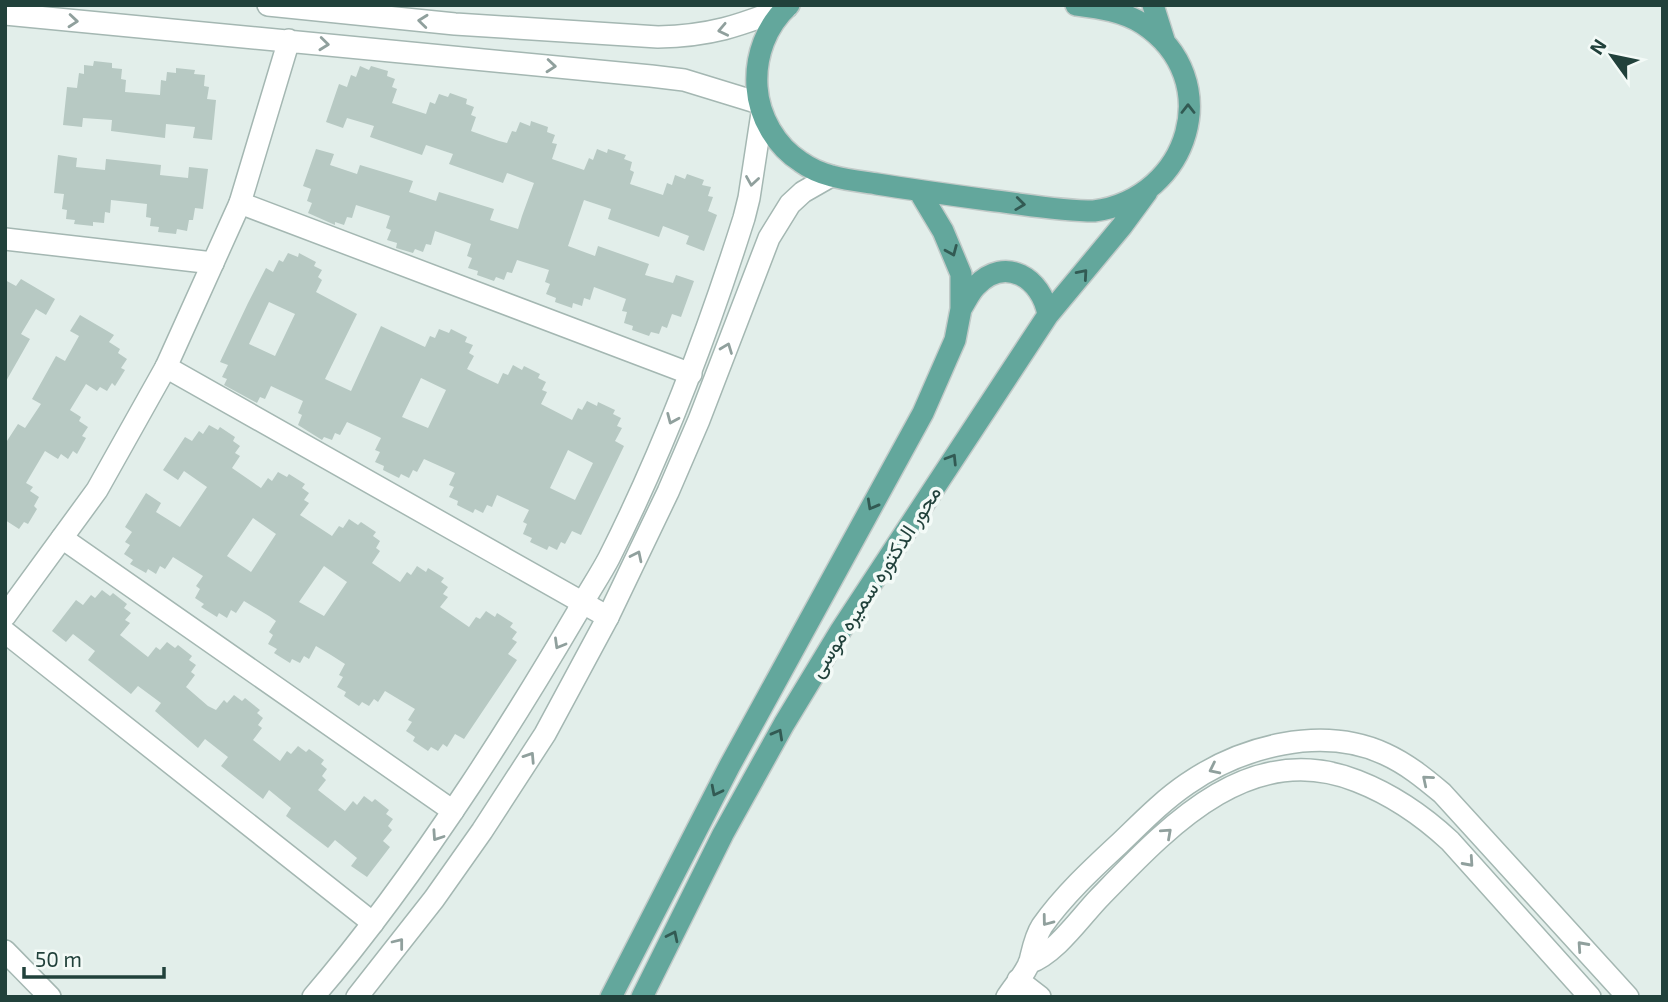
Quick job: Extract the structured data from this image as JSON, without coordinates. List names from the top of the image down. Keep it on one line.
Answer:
{"streets":{"main road":["محور الدكتوره سميره موسى"]},"scale_bar":"50 m","north":"top left"}
